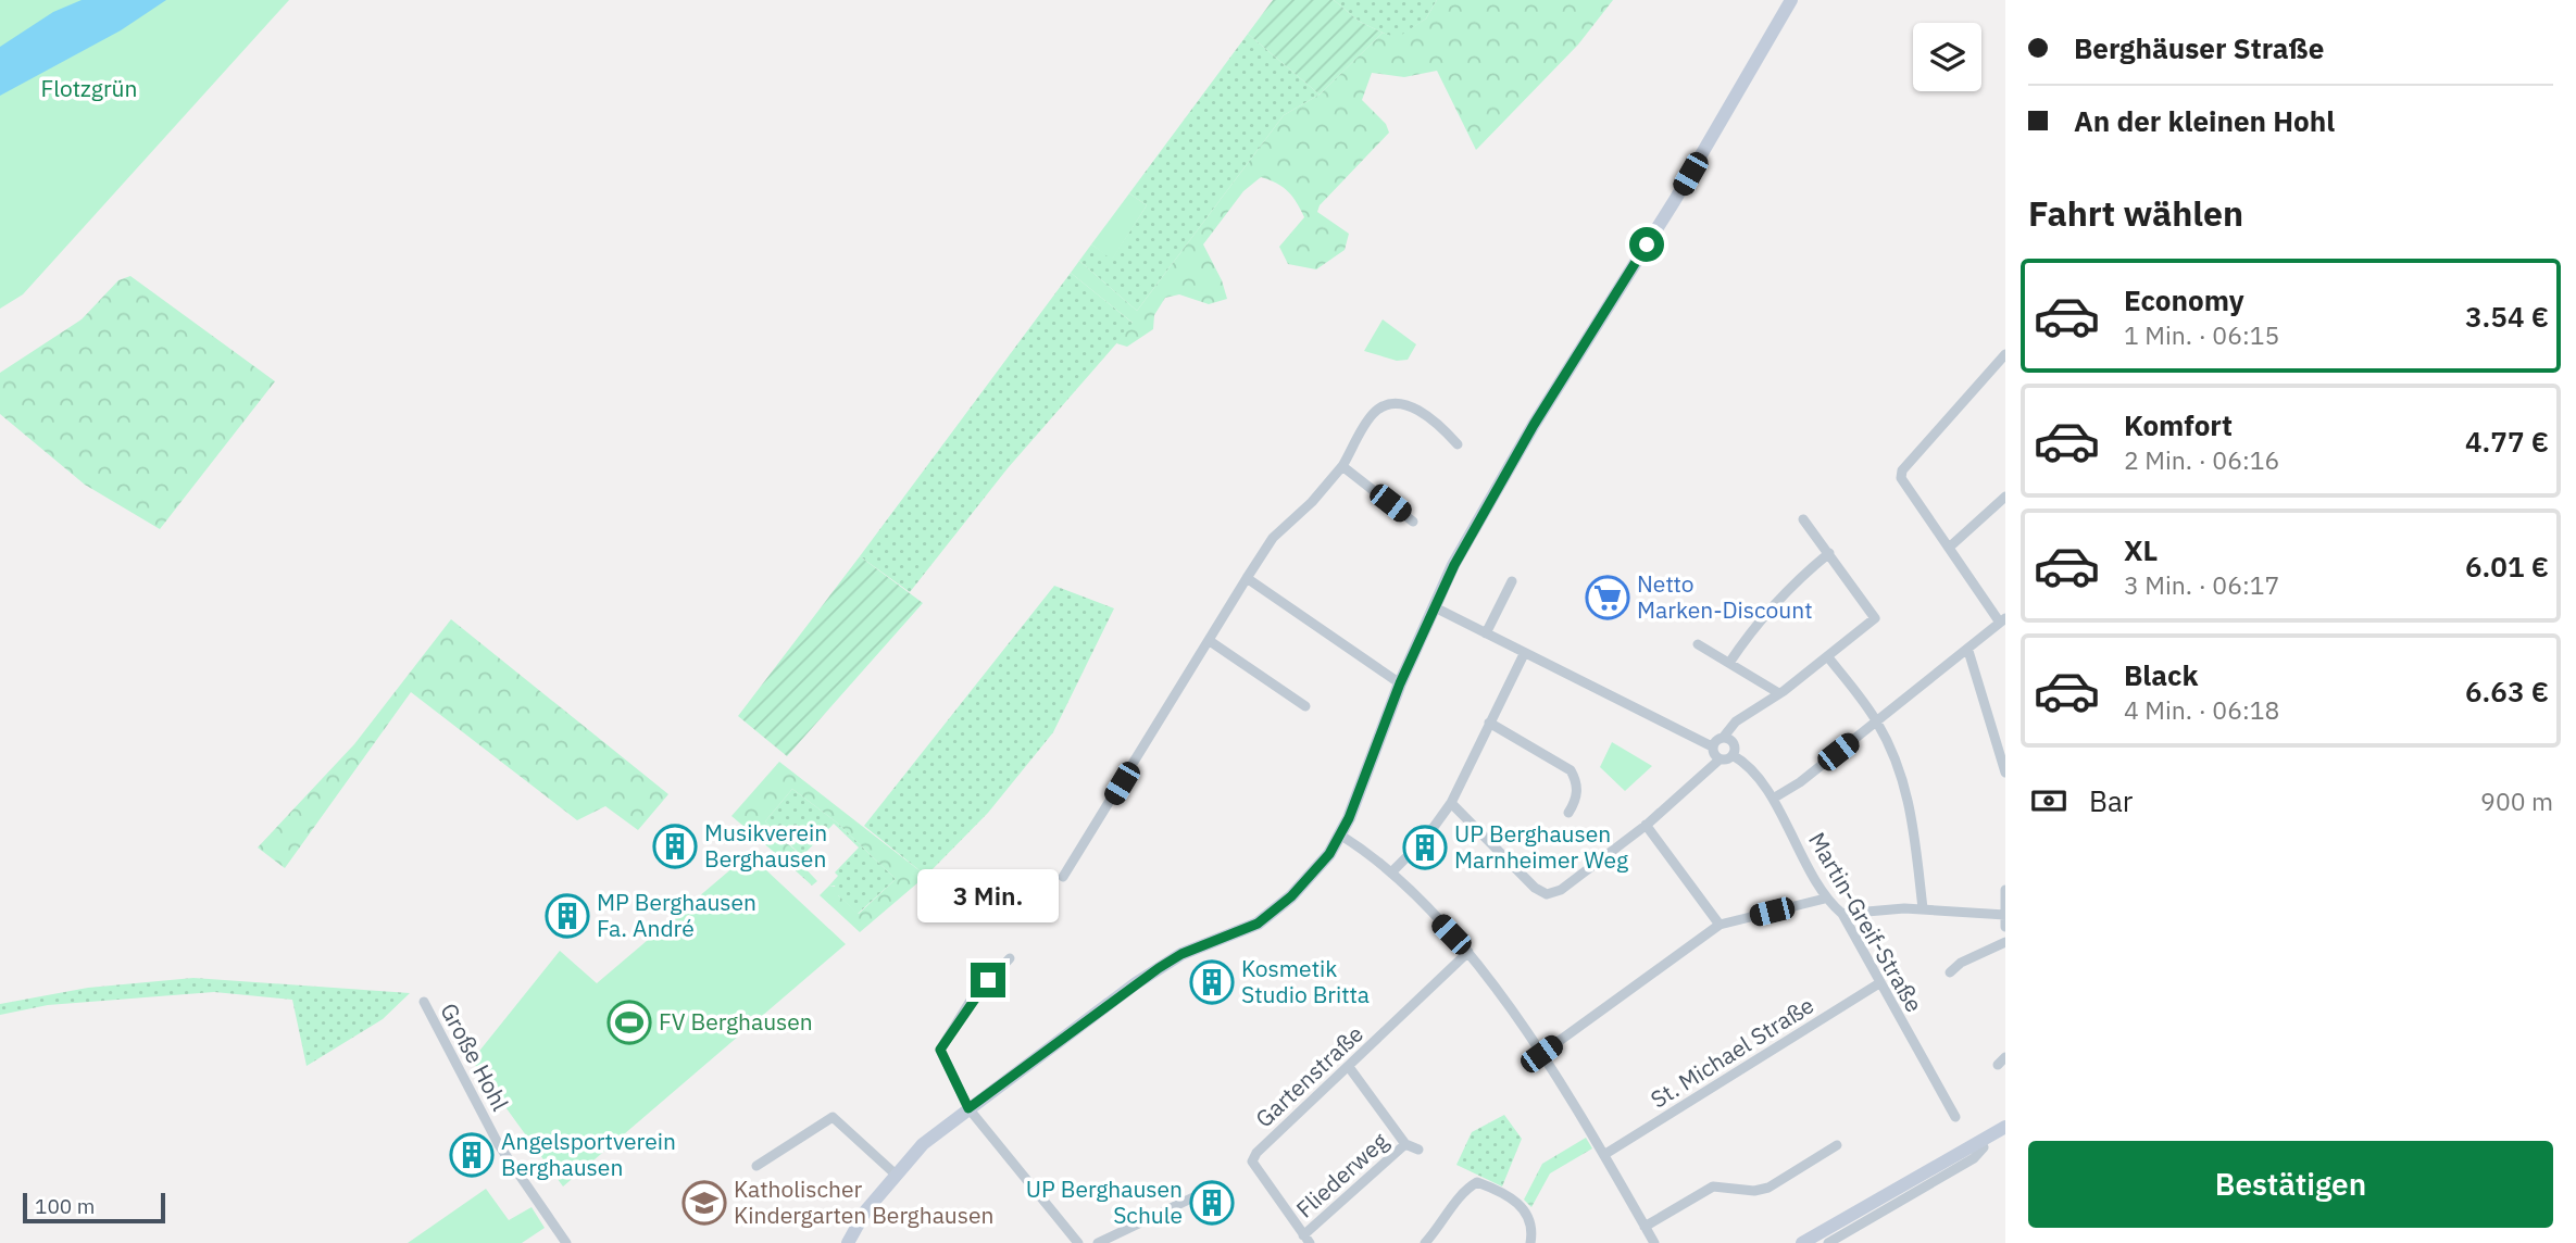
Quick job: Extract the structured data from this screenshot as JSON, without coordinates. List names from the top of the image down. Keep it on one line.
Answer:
{"streets":{"street":["Martin-Greif-Straße","St. Michael Straße","Große Hohl","Gartenstraße","Fliederweg"]},"crossings":[["Martin-Greif-Straße","St. Michael Straße"],["Gartenstraße","Fliederweg"]],"parks":["Flotzgrün"],"places":{"supermarket":["Netto Marken-Discount"],"building":["Musikverein Berghausen","UP Berghausen Marnheimer Weg","MP Berghausen Fa. André","Kosmetik Studio Britta","Angelsportverein Berghausen","UP Berghausen Schule"],"sports":["FV Berghausen"],"school or university":["Katholischer Kindergarten Berghausen"]},"scale_bar":"100 m","page":{"banner":["Berghäuser Straße","An der kleinen Hohl"],"heading":"Fahrt wählen","list":[{"name":"Economy","note":"1 Min. · 06:15","value":"3.54 €"},{"name":"Komfort","note":"2 Min. · 06:16","value":"4.77 €"},{"name":"XL","note":"3 Min. · 06:17","value":"6.01 €"},{"name":"Black","note":"4 Min. · 06:18","value":"6.63 €"}],"pay":["Bar","900 m"],"bubble":"3 Min.","buttons":"Bestätigen","scale":"100 m"}}
